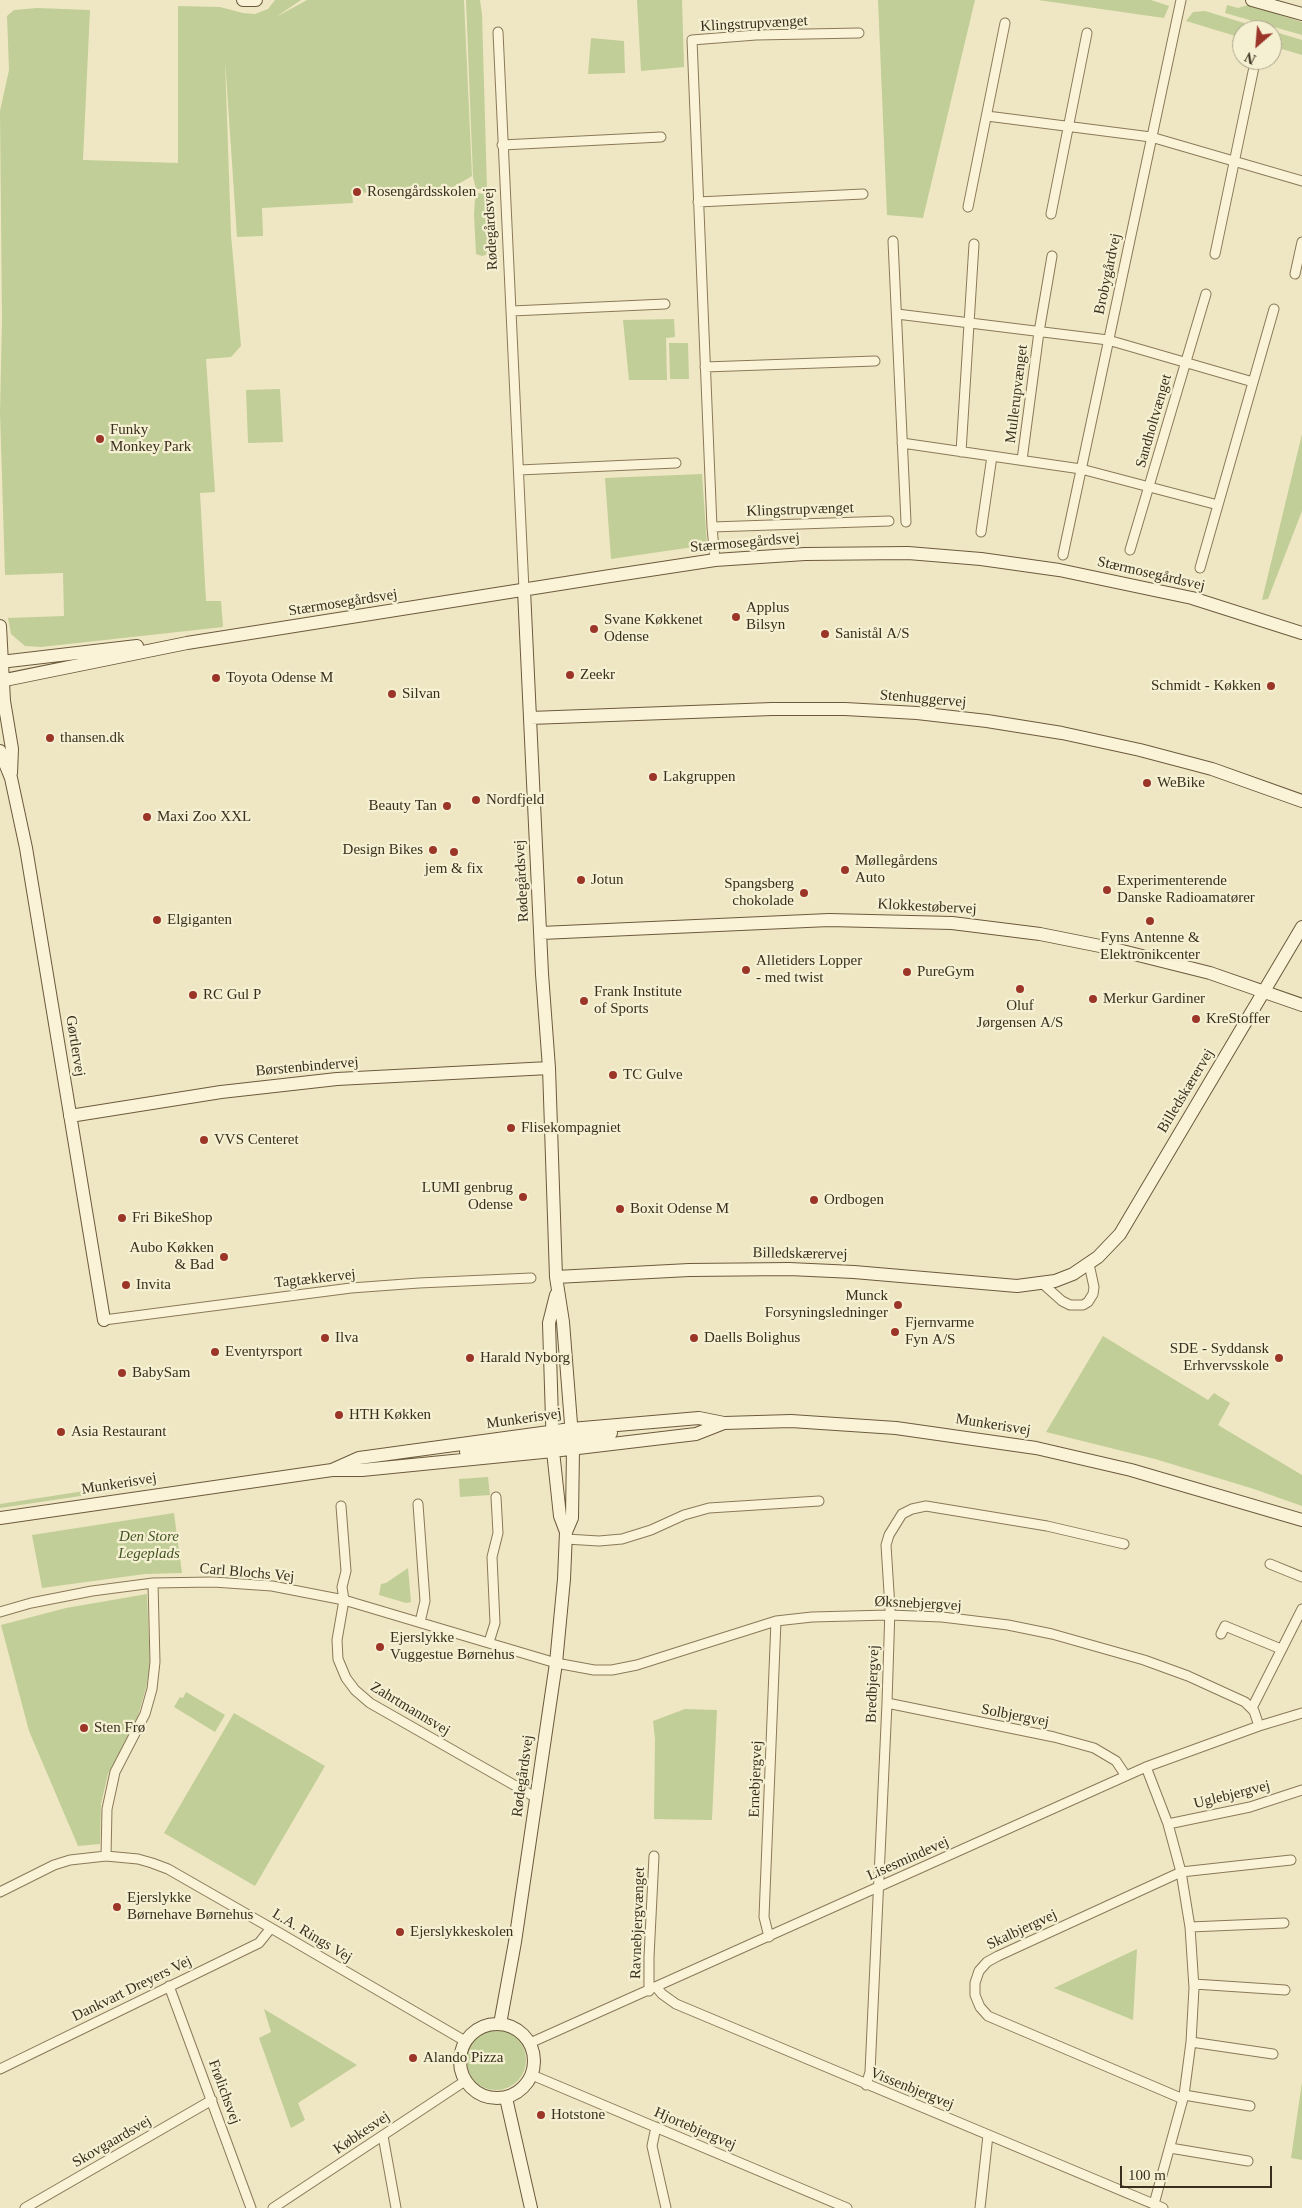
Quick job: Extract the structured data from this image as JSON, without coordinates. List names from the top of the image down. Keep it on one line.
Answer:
{"streets":{"street":["Klingstrupvænget","Rødegårdsvej","Brobygårdvej","Mullerupvænget","Sandholtvænget","Stærmosegårdsvej","Stenhuggervej","Klokkestøbervej","Gørtlervej","Børstenbindervej","Billedskærervej","Tagtækkervej","Munkerisvej","Carl Blochs Vej","Øksnebjergvej","Bredbjergvej","Zahrtmannsvej","Solbjergvej","Ernebjergvej","Uglebjergvej","Lisesmindevej","Ravnebjergvænget","Skalbjergvej","L.A. Rings Vej","Dankvart Dreyers Vej","Vissenbjergvej","Frølichsvej","Hjortebjergvej","Købkesvej","Skovgaardsvej"]},"crossings":[["Klingstrupvænget","Stærmosegårdsvej"],["Rødegårdsvej","Stærmosegårdsvej"],["Rødegårdsvej","Stenhuggervej"],["Rødegårdsvej","Klokkestøbervej"],["Rødegårdsvej","Børstenbindervej"],["Rødegårdsvej","Billedskærervej"],["Rødegårdsvej","Munkerisvej"],["Rødegårdsvej","Carl Blochs Vej"],["Rødegårdsvej","Øksnebjergvej"],["Rødegårdsvej","Zahrtmannsvej"],["Rødegårdsvej","Lisesmindevej"],["Rødegårdsvej","L.A. Rings Vej"],["Rødegårdsvej","Hjortebjergvej"],["Rødegårdsvej","Købkesvej"],["Brobygårdvej","Mullerupvænget"],["Brobygårdvej","Sandholtvænget"],["Mullerupvænget","Sandholtvænget"],["Stærmosegårdsvej","Gørtlervej"],["Klokkestøbervej","Billedskærervej"],["Gørtlervej","Børstenbindervej"],["Gørtlervej","Tagtækkervej"],["Carl Blochs Vej","Øksnebjergvej"],["Carl Blochs Vej","Zahrtmannsvej"],["Øksnebjergvej","Bredbjergvej"],["Øksnebjergvej","Ernebjergvej"],["Bredbjergvej","Solbjergvej"],["Bredbjergvej","Lisesmindevej"],["Bredbjergvej","Vissenbjergvej"],["Solbjergvej","Lisesmindevej"],["Ernebjergvej","Lisesmindevej"],["Lisesmindevej","Ravnebjergvænget"],["Lisesmindevej","L.A. Rings Vej"],["Lisesmindevej","Vissenbjergvej"],["Lisesmindevej","Hjortebjergvej"],["Lisesmindevej","Købkesvej"],["Ravnebjergvænget","Vissenbjergvej"],["L.A. Rings Vej","Dankvart Dreyers Vej"],["L.A. Rings Vej","Hjortebjergvej"],["L.A. Rings Vej","Købkesvej"],["Dankvart Dreyers Vej","Frølichsvej"],["Frølichsvej","Skovgaardsvej"],["Hjortebjergvej","Købkesvej"]],"parks":["Den Store Legeplads"],"places":["Rosengårdsskolen","Funky Monkey Park","Applus Bilsyn","Svane Køkkenet Odense","Sanistål A/S","Zeekr","Toyota Odense M","Schmidt - Køkken","Silvan","thansen.dk","Lakgruppen","WeBike","Nordfjeld","Beauty Tan","Maxi Zoo XXL","Design Bikes","jem & fix","Møllegårdens Auto","Jotun","Experimenterende Danske Radioamatører","Spangsberg chokolade","Elgiganten","Fyns Antenne & Elektronikcenter","Alletiders Lopper - med twist","PureGym","Oluf Jørgensen A/S","RC Gul P","Merkur Gardiner","Frank Institute of Sports","KreStoffer","TC Gulve","Flisekompagniet","VVS Centeret","LUMI genbrug Odense","Ordbogen","Boxit Odense M","Fri BikeShop","Aubo Køkken & Bad","Invita","Munck Forsyningsledninger","Fjernvarme Fyn A/S","Ilva","Daells Bolighus","Eventyrsport","Harald Nyborg","SDE - Syddansk Erhvervsskole","BabySam","HTH Køkken","Asia Restaurant","Ejerslykke Vuggestue Børnehus","Sten Frø","Ejerslykke Børnehave Børnehus","Ejerslykkeskolen","Alando Pizza","Hotstone"],"scale_bar":"100 m","north":"bottom left"}
